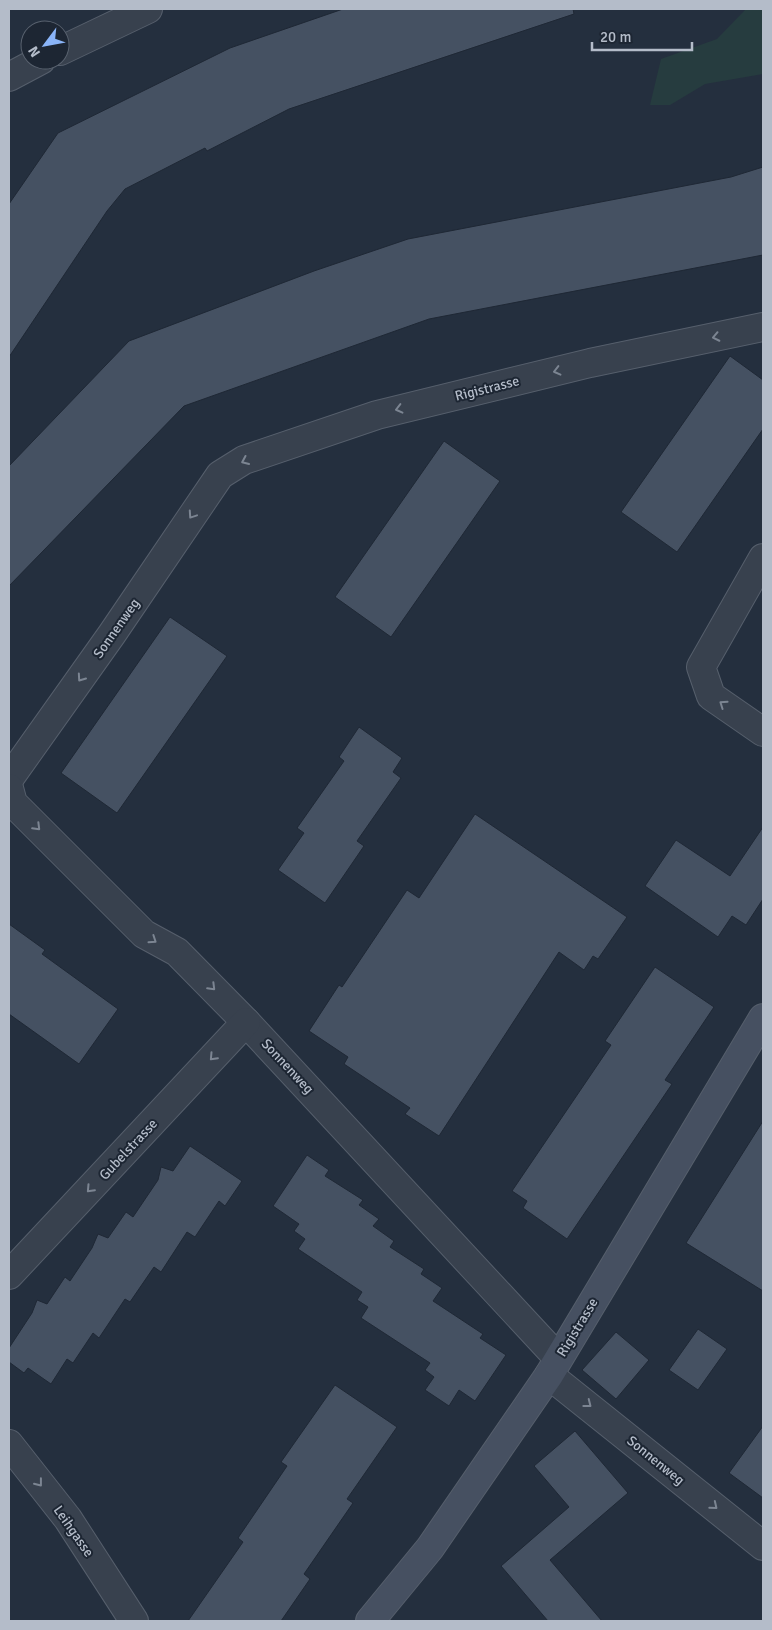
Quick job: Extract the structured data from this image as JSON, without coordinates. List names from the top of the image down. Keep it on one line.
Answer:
{"streets":{"street":["Rigistrasse","Sonnenweg","Gubelstrasse","Leihgasse"]},"crossings":[["Rigistrasse","Sonnenweg"],["Sonnenweg","Gubelstrasse"]],"one_way":["Rigistrasse","Gubelstrasse","Leihgasse"],"scale_bar":"20 m","north":"bottom left"}
